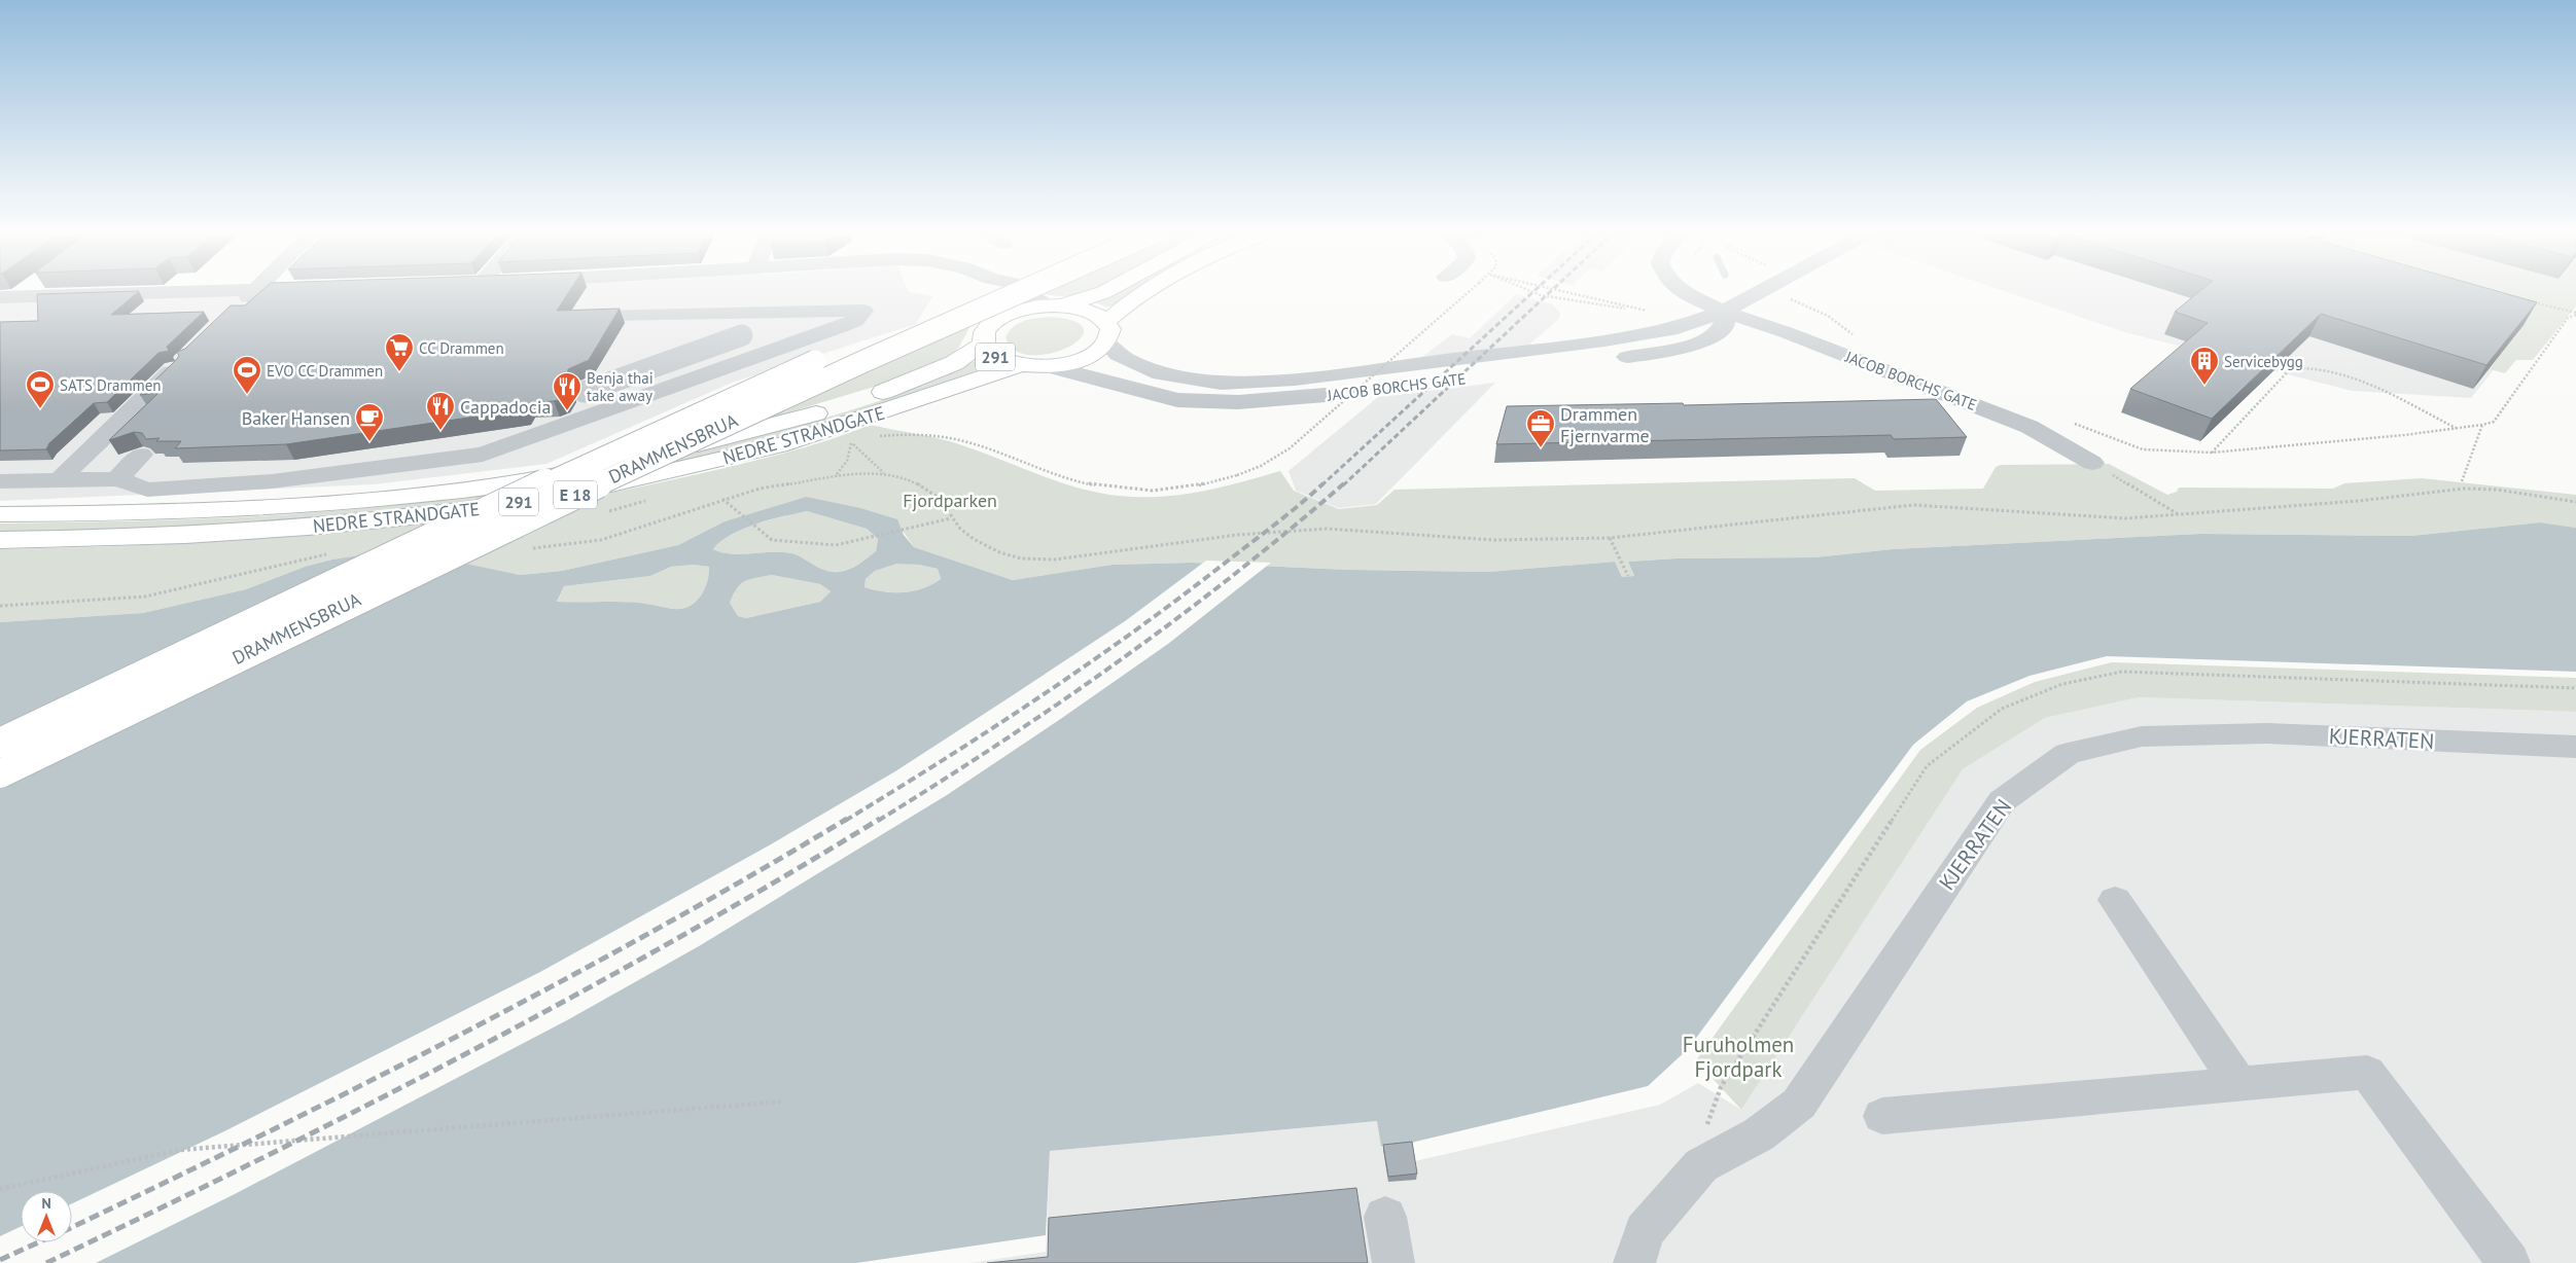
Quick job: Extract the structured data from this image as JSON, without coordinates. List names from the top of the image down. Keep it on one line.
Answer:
{"streets":{"highway":["291","NEDRE STRANDGATE","DRAMMENSBRUA","E 18"],"street":["JACOB BORCHS GATE","KJERRATEN"]},"crossings":[["291","JACOB BORCHS GATE"],["291","NEDRE STRANDGATE"]],"parks":["Fjordparken","Furuholmen Fjordpark"],"places":{"supermarket":["CC Drammen"],"building":["Servicebygg"],"sports":["EVO CC Drammen","SATS Drammen"],"restaurant":["Benja thai take away","Cappadocia"],"cafe":["Baker Hansen"],"office":["Drammen Fjernvarme"]},"north":"top"}
